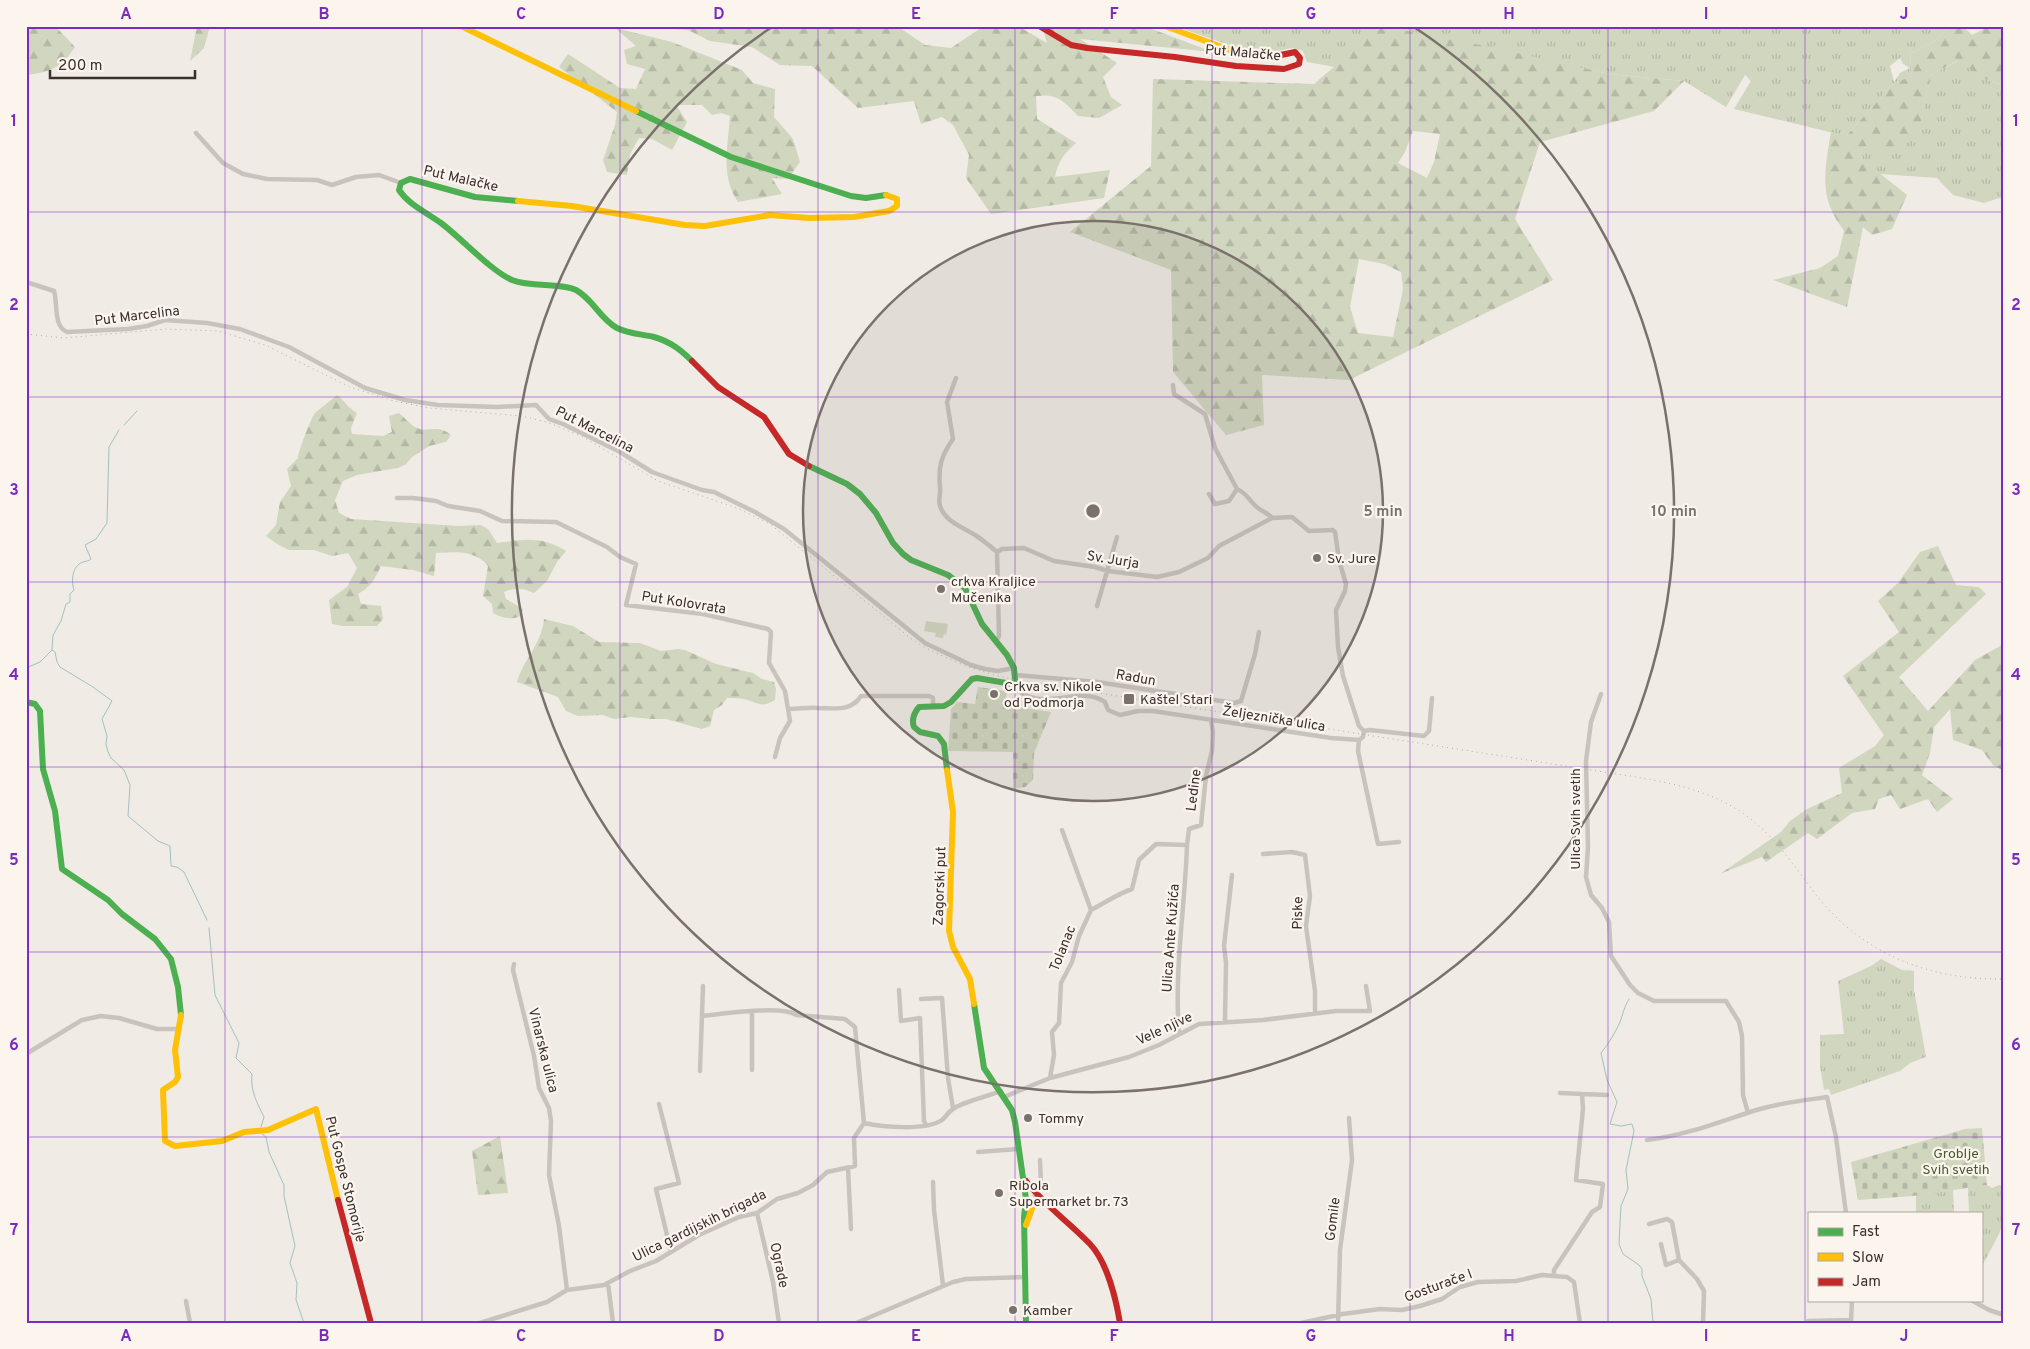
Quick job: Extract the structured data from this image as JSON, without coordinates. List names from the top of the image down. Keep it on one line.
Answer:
{"streets":{"main road":["Put Malačke","Zagorski put","Put Gospe Stomorije"],"street":["Put Marcelina","Sv. Jurja","Put Kolovrata","Radun","Željeznička ulica","Ledine","Ulica Svih svetih","Piske","Ulica Ante Kužića","Tolanac","Vele njive","Vinarska ulica","Gomile","Ulica gardijskih brigada","Ograde","Gosturače I"]},"crossings":[["Put Marcelina","Radun"],["Željeznička ulica","Ledine"],["Željeznička ulica","Zagorski put"],["Ledine","Ulica Ante Kužića"],["Zagorski put","Vele njive"],["Piske","Vele njive"],["Ulica Ante Kužića","Vele njive"],["Tolanac","Vele njive"],["Vinarska ulica","Ulica gardijskih brigada"],["Gomile","Gosturače I"],["Ulica gardijskih brigada","Ograde"]],"parks":["Groblje Svih svetih"],"places":{"other":["Sv. Jure","crkva Kraljice Mučenika","Crkva sv. Nikole od Podmorja","Tommy","Ribola Supermarket br. 73","Kamber"],"transit":["Kaštel Stari"]},"legend":["Fast","Slow","Jam"],"scale_bar":"200 m","grid":{"columns":["A","B","C","D","E","F","G","H","I","J"],"rows":["1","2","3","4","5","6","7"]},"rings":["5 min","10 min"]}
